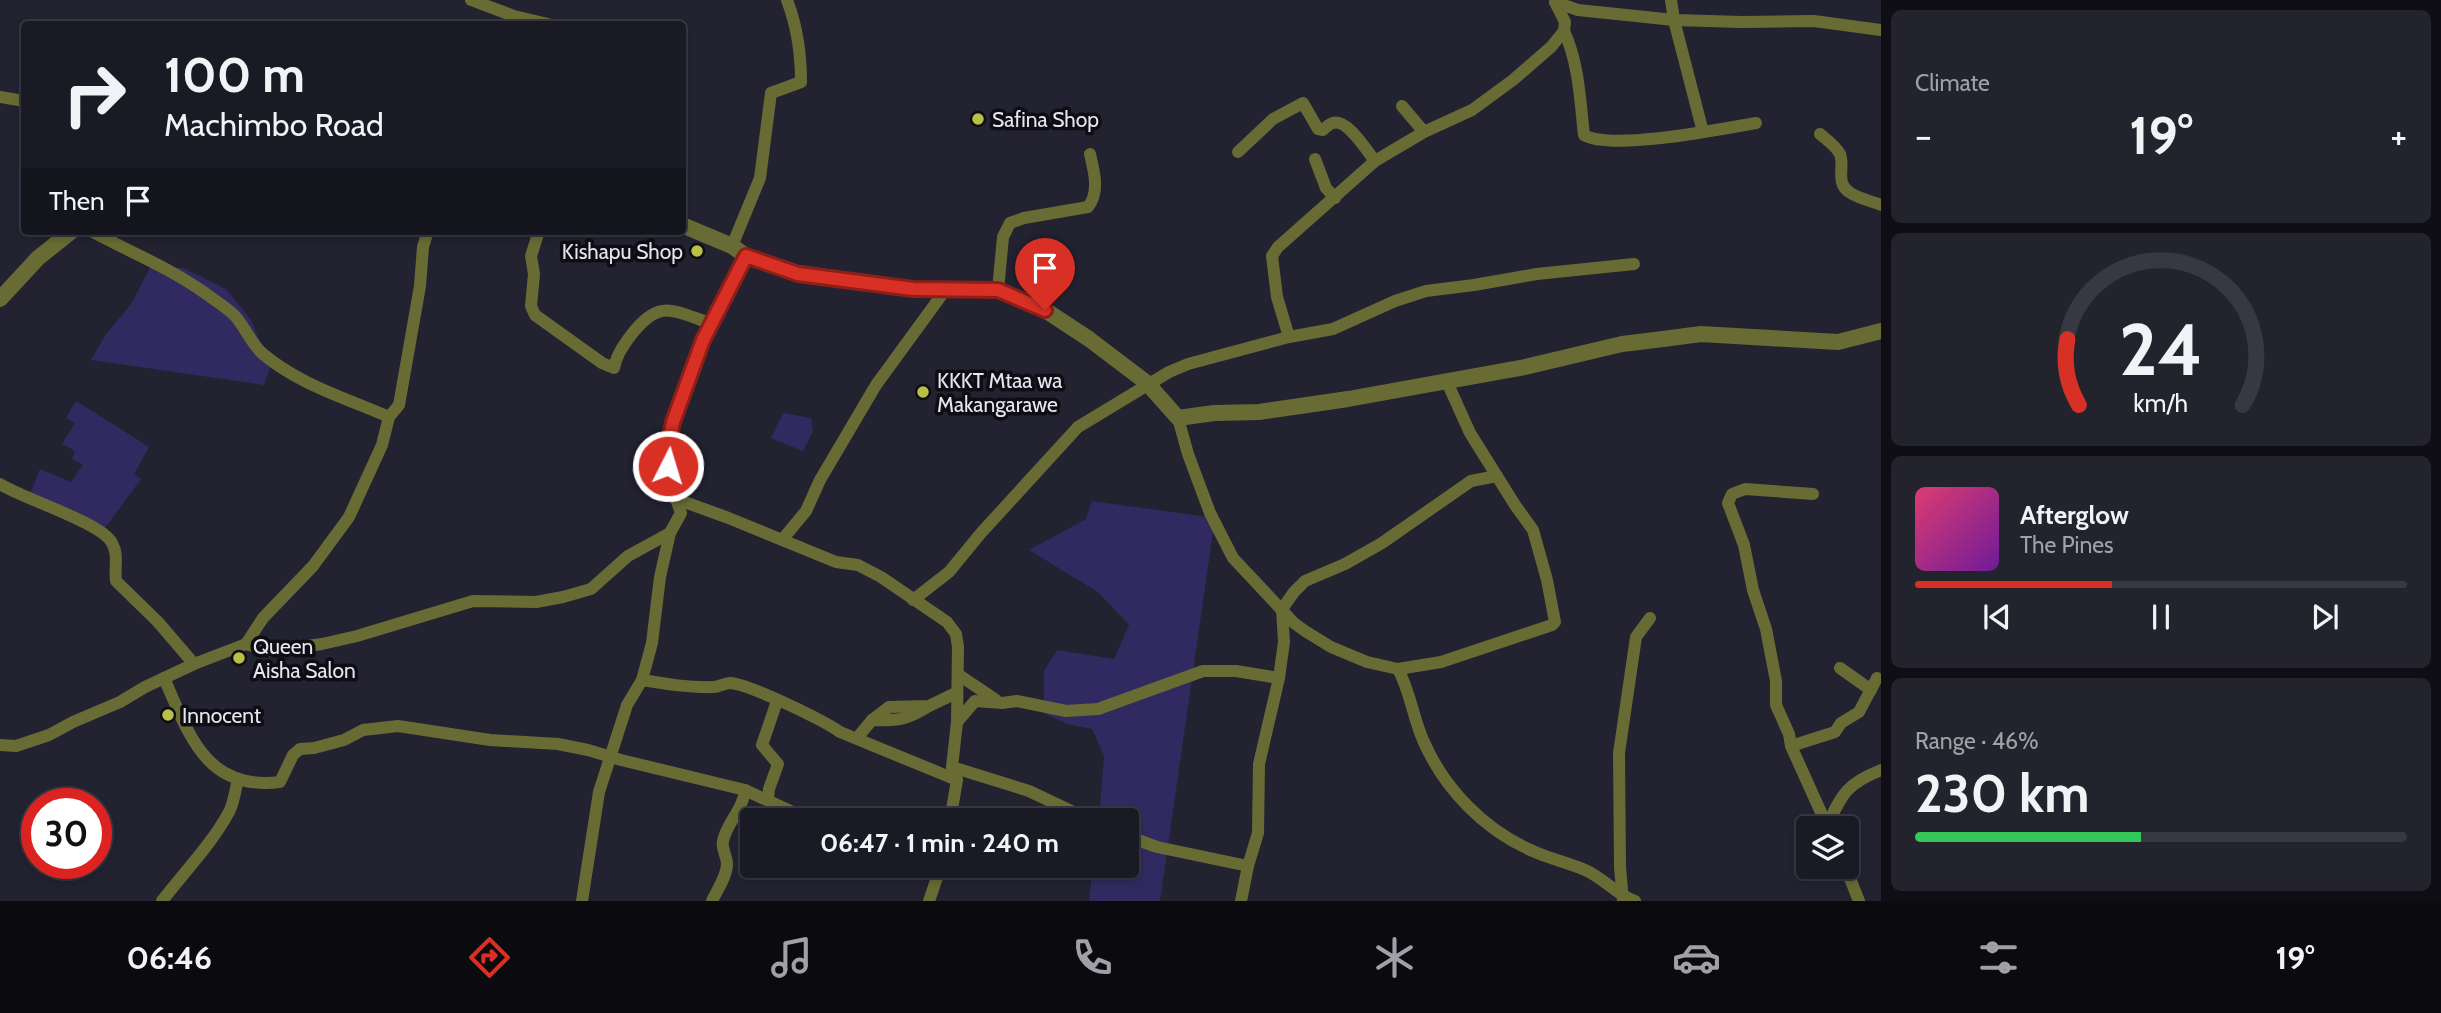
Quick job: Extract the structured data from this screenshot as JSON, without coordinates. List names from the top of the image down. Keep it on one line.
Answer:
{"places":["Safina Shop","Kishapu Shop","KKKT Mtaa wa Makangarawe","Queen Aisha Salon","Innocent"],"page":{"tile":["Climate",["Range · 46%","230 km"]],"turn":["100 m","Machimbo Road"],"heat":["−","19°","+"],"then":"Then","song":["Afterglow","The Pines"],"limit":"30","trip":"06:47 · 1 min · 240 m","tabs":["06:46","19°"],"gauge":["24","km/h"]}}
